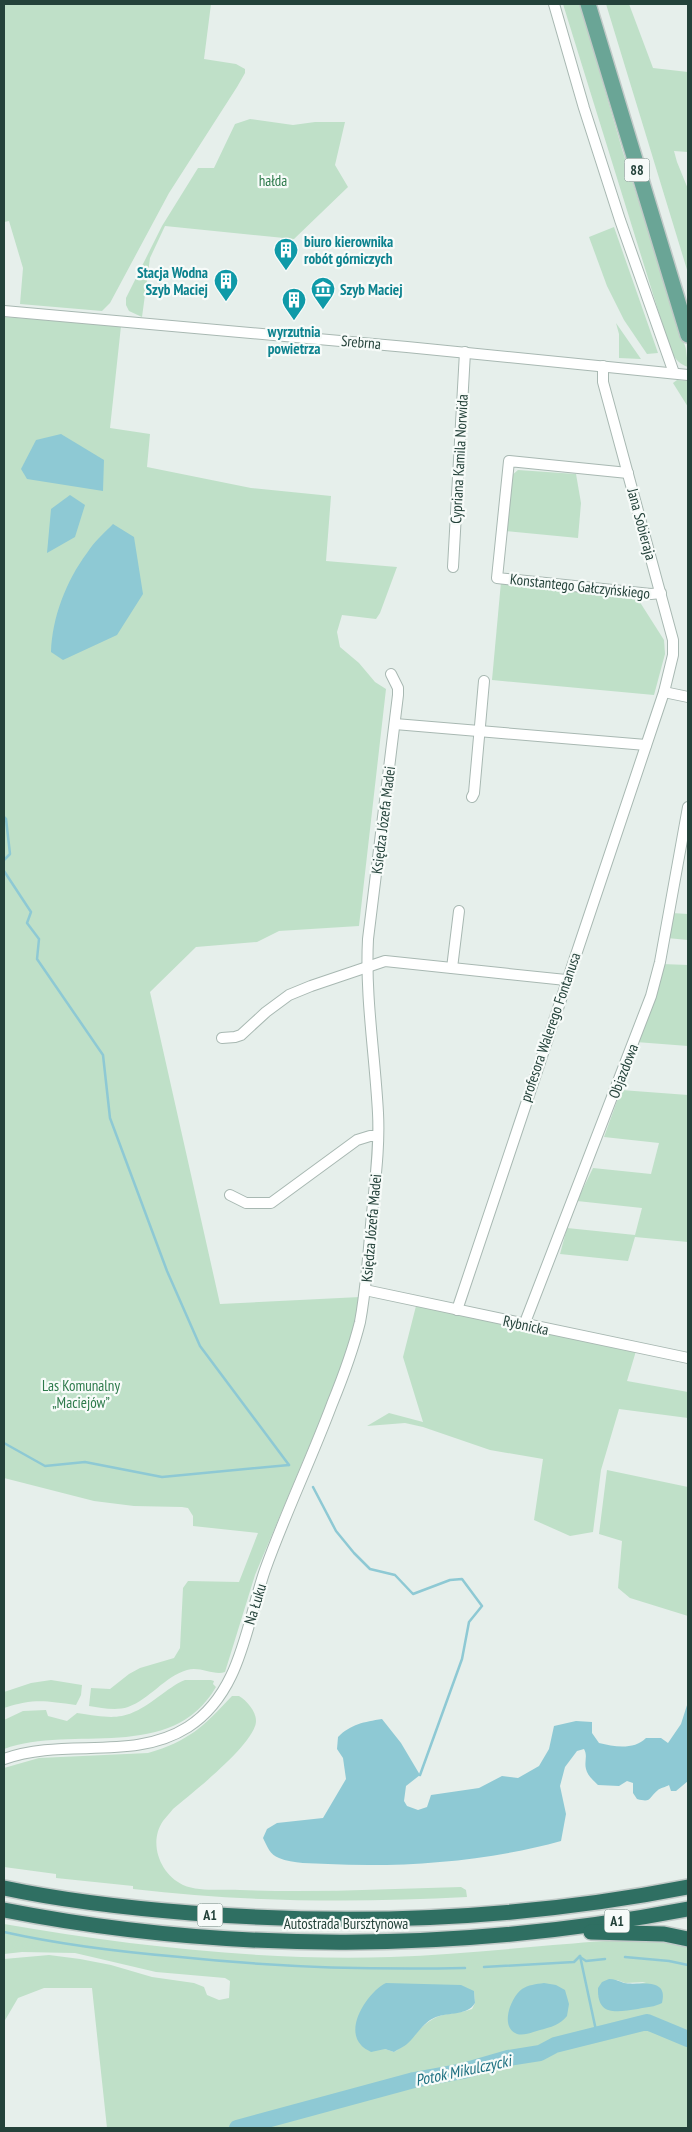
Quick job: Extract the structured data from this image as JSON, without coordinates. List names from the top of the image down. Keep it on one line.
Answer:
{"streets":{"highway":["A1","Autostrada Bursztynowa"],"main road":["88"],"street":["Srebrna","Cypriana Kamila Norwida","Jana Sobieraja","Konstantego Gałczyńskiego","Księdza Józefa Madei","profesora Walerego Fontanusa","Objazdowa","Rybnicka","Na Łuku"]},"crossings":[["Srebrna","Cypriana Kamila Norwida"],["Srebrna","Jana Sobieraja"],["Jana Sobieraja","Konstantego Gałczyńskiego"],["Jana Sobieraja","profesora Walerego Fontanusa"],["Księdza Józefa Madei","Rybnicka"],["Księdza Józefa Madei","Na Łuku"],["profesora Walerego Fontanusa","Rybnicka"],["Objazdowa","Rybnicka"],["Rybnicka","Na Łuku"]],"water":["Potok Mikulczycki"],"parks":["hałda","Las Komunalny „Maciejów”"],"places":{"building":["biuro kierownika robót górniczych","Stacja Wodna Szyb Maciej","wyrzutnia powietrza"],"museum":["Szyb Maciej"]}}
